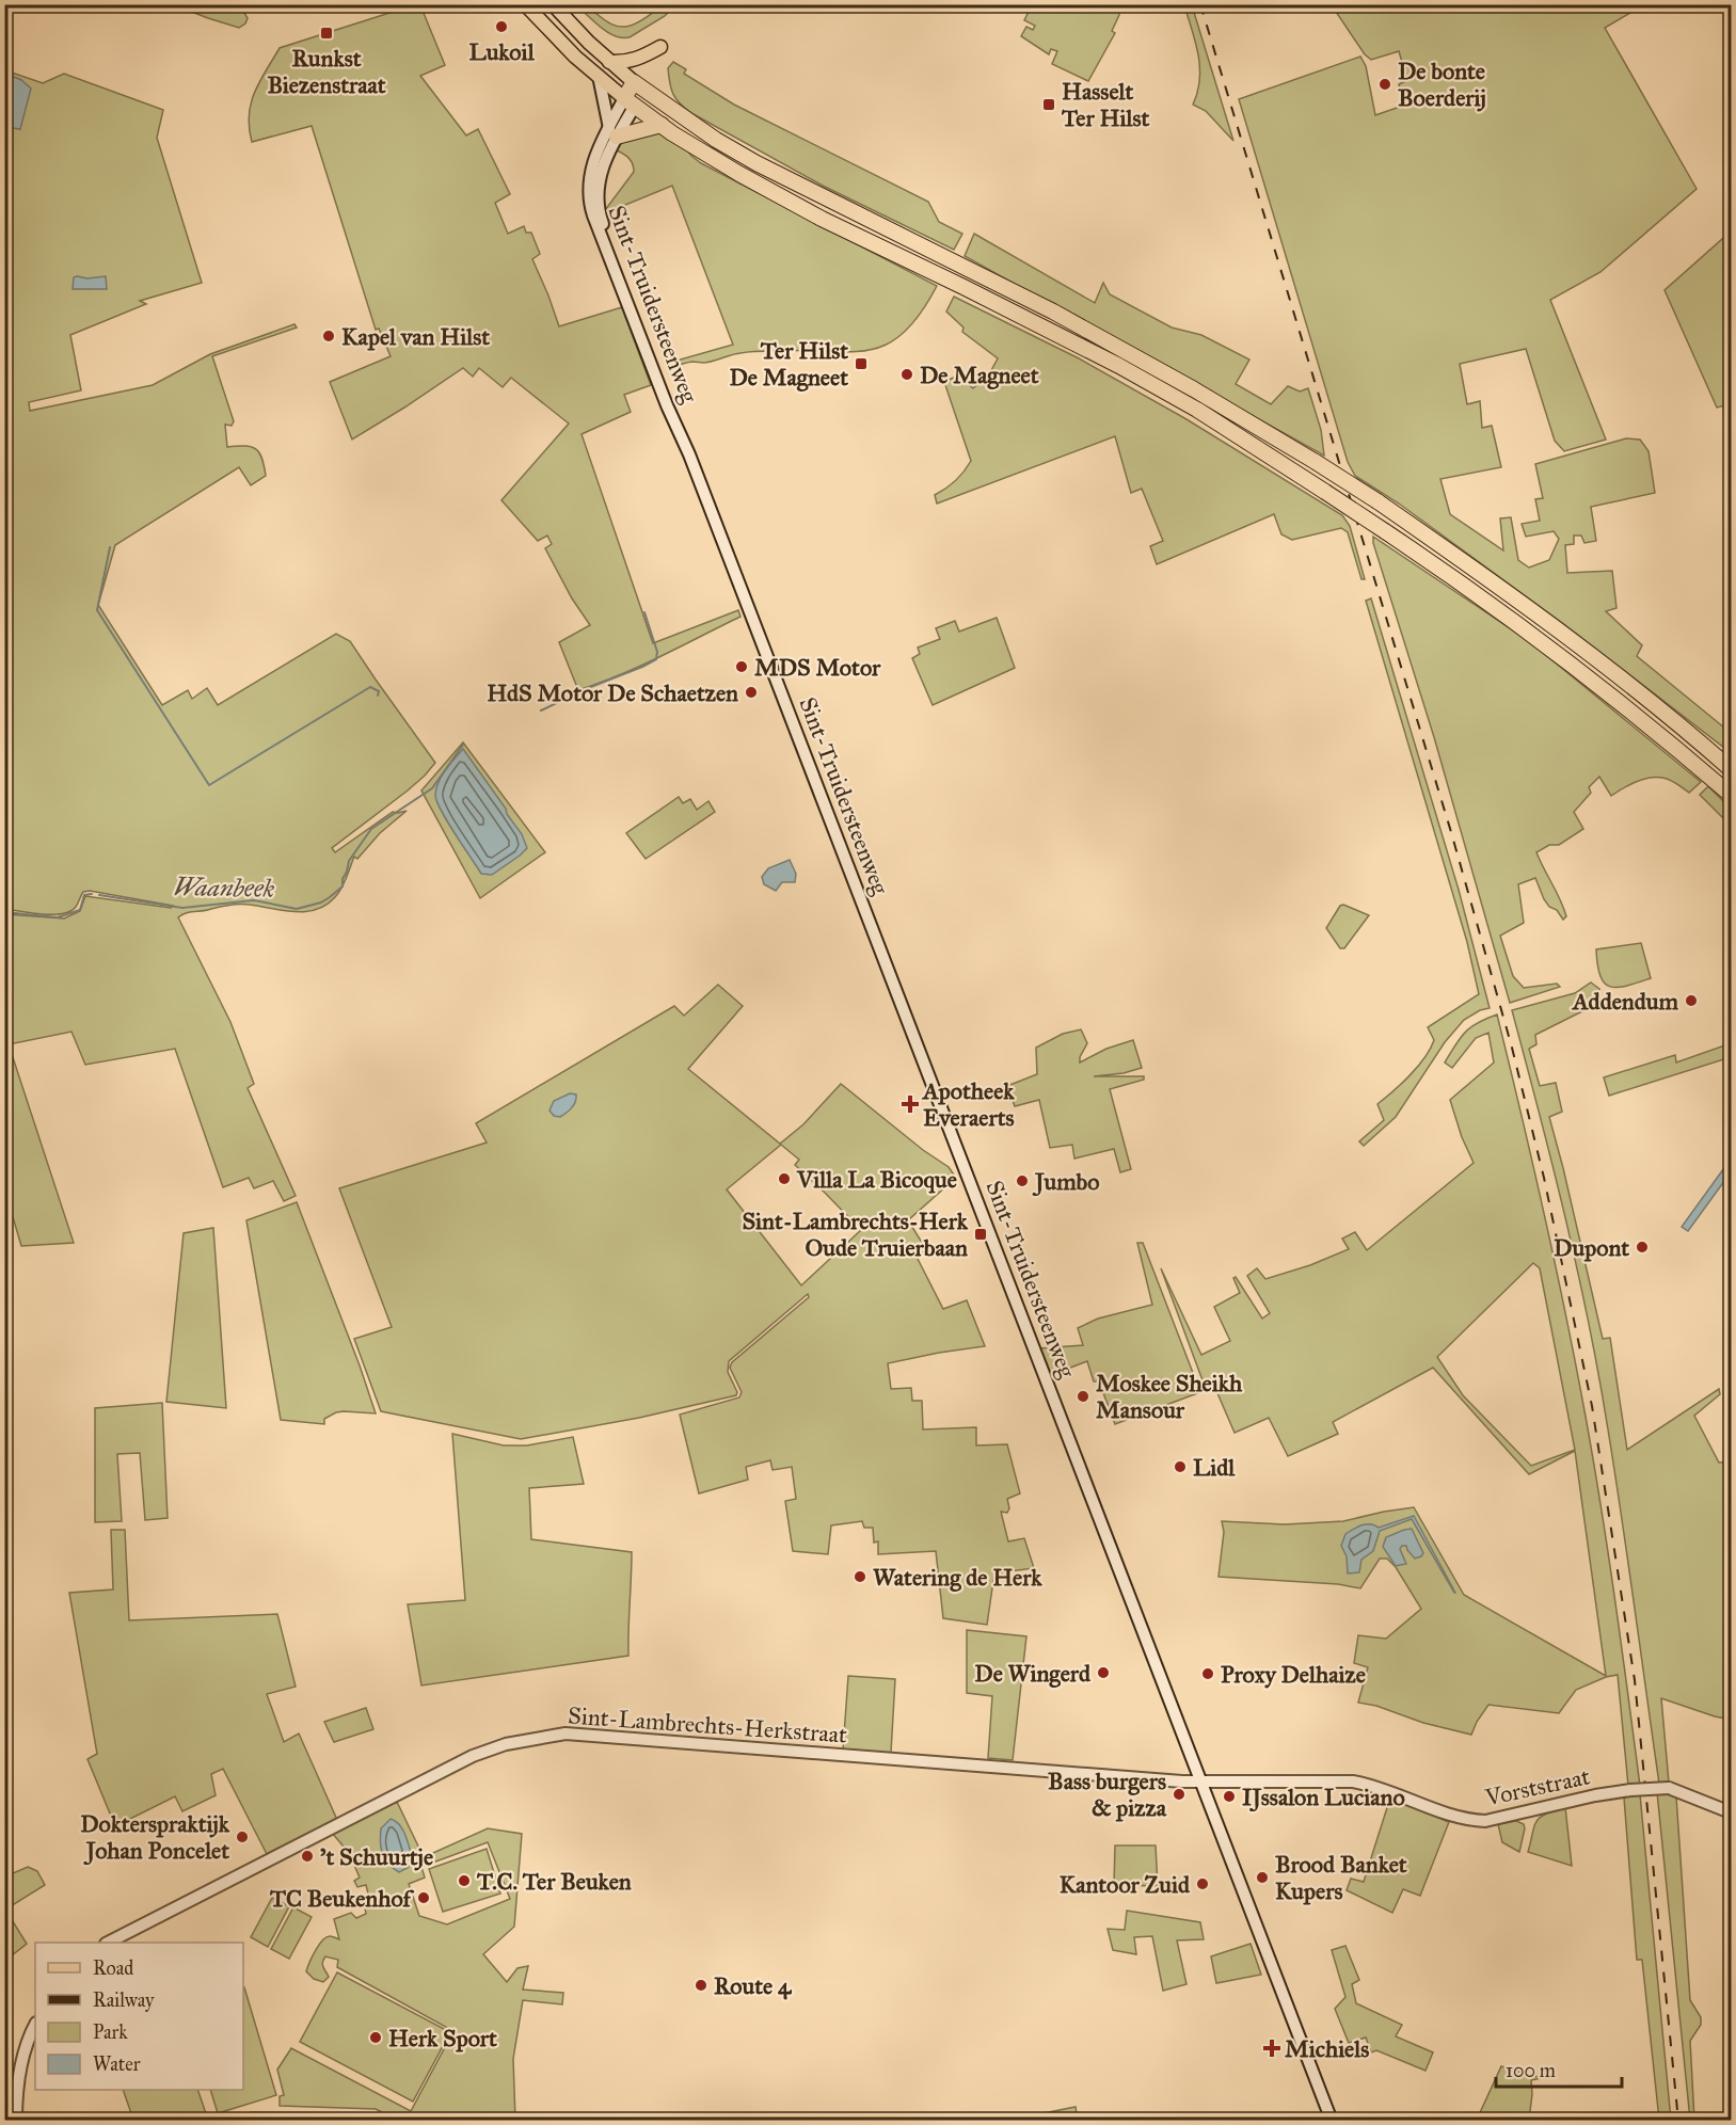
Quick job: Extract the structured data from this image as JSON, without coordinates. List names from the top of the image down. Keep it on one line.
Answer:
{"streets":{"highway":["Sint-Truidersteenweg"],"main road":["Sint-Lambrechts-Herkstraat","Vorststraat"]},"crossings":[["Sint-Truidersteenweg","Sint-Lambrechts-Herkstraat"],["Sint-Truidersteenweg","Vorststraat"],["Sint-Lambrechts-Herkstraat","Vorststraat"]],"water":["Waanbeek"],"places":{"other":["Lukoil","De bonte Boerderij","Kapel van Hilst","De Magneet","MDS Motor","HdS Motor De Schaetzen","Addendum","Villa La Bicoque","Jumbo","Dupont","Moskee Sheikh Mansour","Lidl","Watering de Herk","De Wingerd","Proxy Delhaize","Bass burgers & pizza","IJssalon Luciano","Dokterspraktijk Johan Poncelet","'t Schuurtje","Brood Banket Kupers","T.C. Ter Beuken","Kantoor Zuid","TC Beukenhof","Route 4","Herk Sport"],"transit":["Runkst Biezenstraat","Hasselt Ter Hilst","Ter Hilst De Magneet","Sint-Lambrechts-Herk Oude Truierbaan"],"health":["Apotheek Everaerts","Michiels"]},"legend":["Road","Railway","Park","Water"],"scale_bar":"100 m"}
